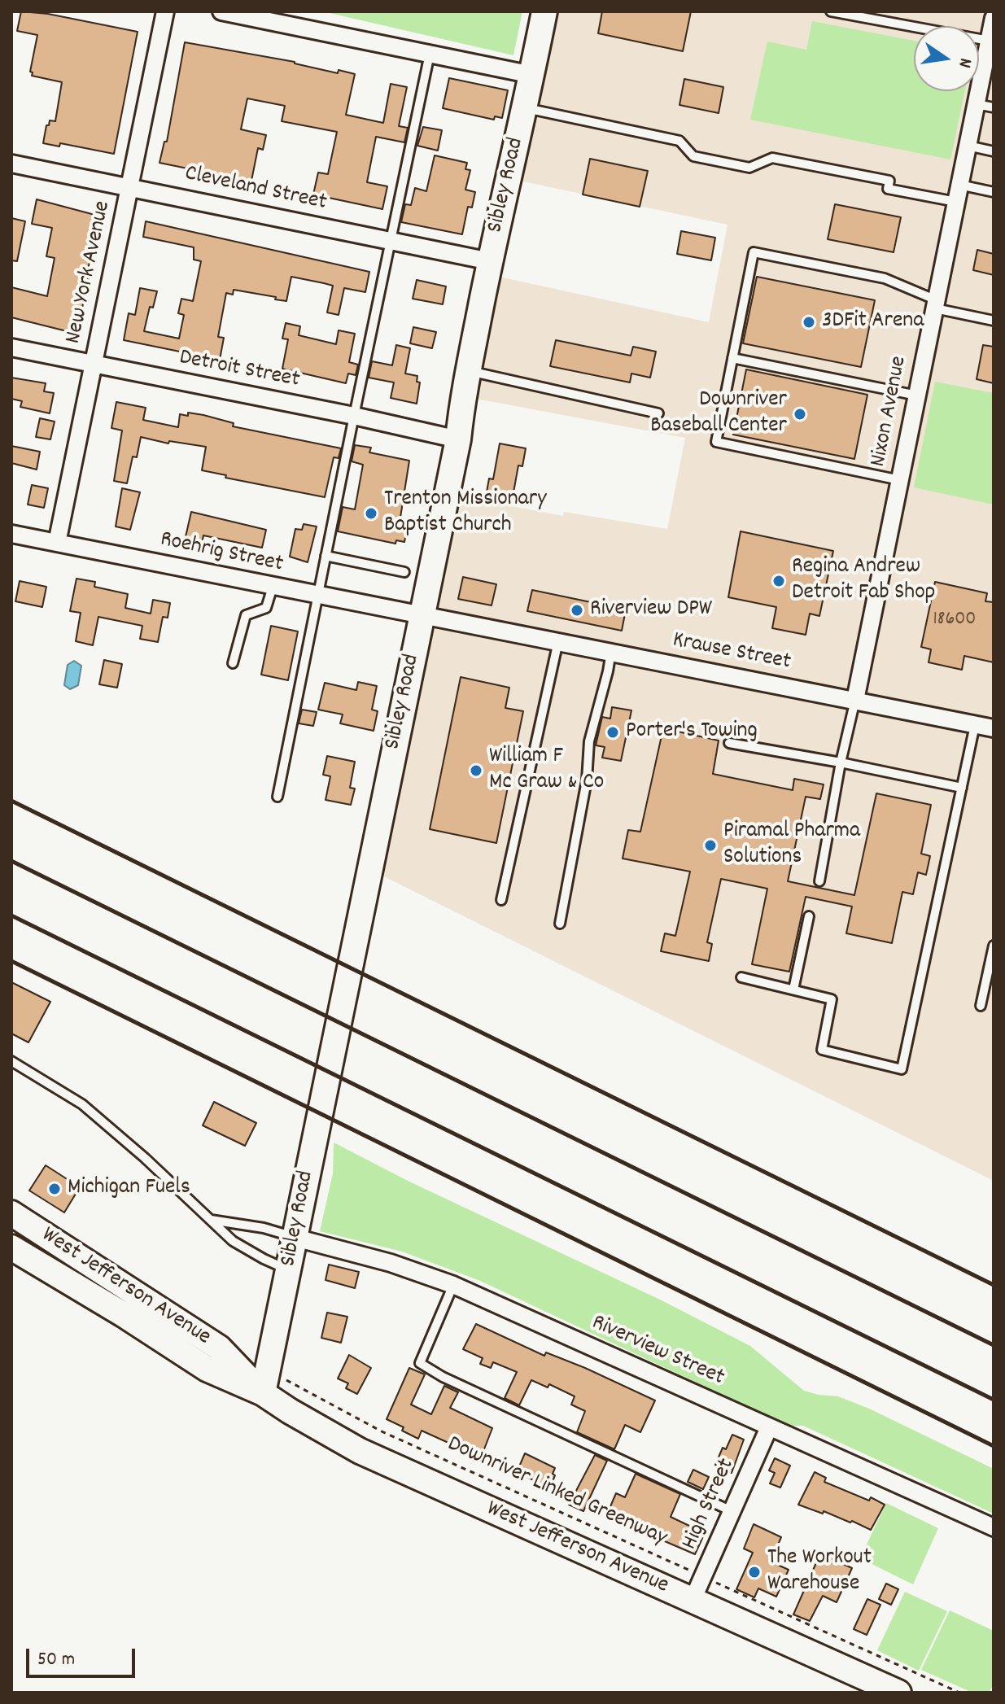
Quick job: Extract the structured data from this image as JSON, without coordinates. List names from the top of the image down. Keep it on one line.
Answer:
{"streets":{"main road":["Sibley Road","West Jefferson Avenue"],"street":["Cleveland Street","New York Avenue","Detroit Street","Nixon Avenue","Roehrig Street","Krause Street","Riverview Street","High Street"],"path":["Downriver Linked Greenway"]},"crossings":[["Sibley Road","Cleveland Street"],["Sibley Road","Detroit Street"],["Sibley Road","Roehrig Street"],["Sibley Road","Krause Street"],["Sibley Road","West Jefferson Avenue"],["Sibley Road","Riverview Street"],["Cleveland Street","New York Avenue"],["New York Avenue","Detroit Street"],["New York Avenue","Roehrig Street"],["Nixon Avenue","Krause Street"],["Roehrig Street","Krause Street"],["West Jefferson Avenue","High Street"],["Riverview Street","High Street"],["Downriver Linked Greenway","High Street"]],"places":["3DFit Arena","Downriver Baseball Center","Trenton Missionary Baptist Church","Regina Andrew Detroit Fab Shop","Riverview DPW","Porter's Towing","William F Mc Graw & Co","Piramal Pharma Solutions","Michigan Fuels","The Workout Warehouse"],"house_numbers":["18600"],"scale_bar":"50 m","north":"right"}
